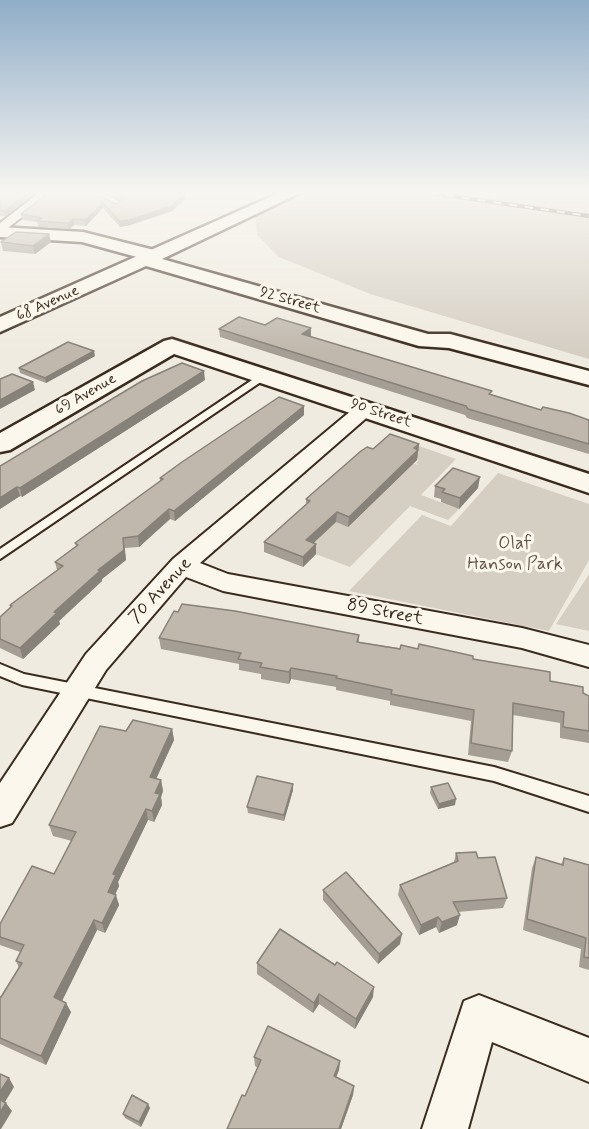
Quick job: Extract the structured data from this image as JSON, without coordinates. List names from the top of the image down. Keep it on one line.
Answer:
{"streets":{"main road":["92 Street","68 Avenue","69 Avenue","90 Street"],"street":["70 Avenue","89 Street"]},"crossings":[["92 Street","68 Avenue"],["69 Avenue","90 Street"],["90 Street","70 Avenue"],["70 Avenue","89 Street"]],"parks":["Olaf Hanson Park"]}
